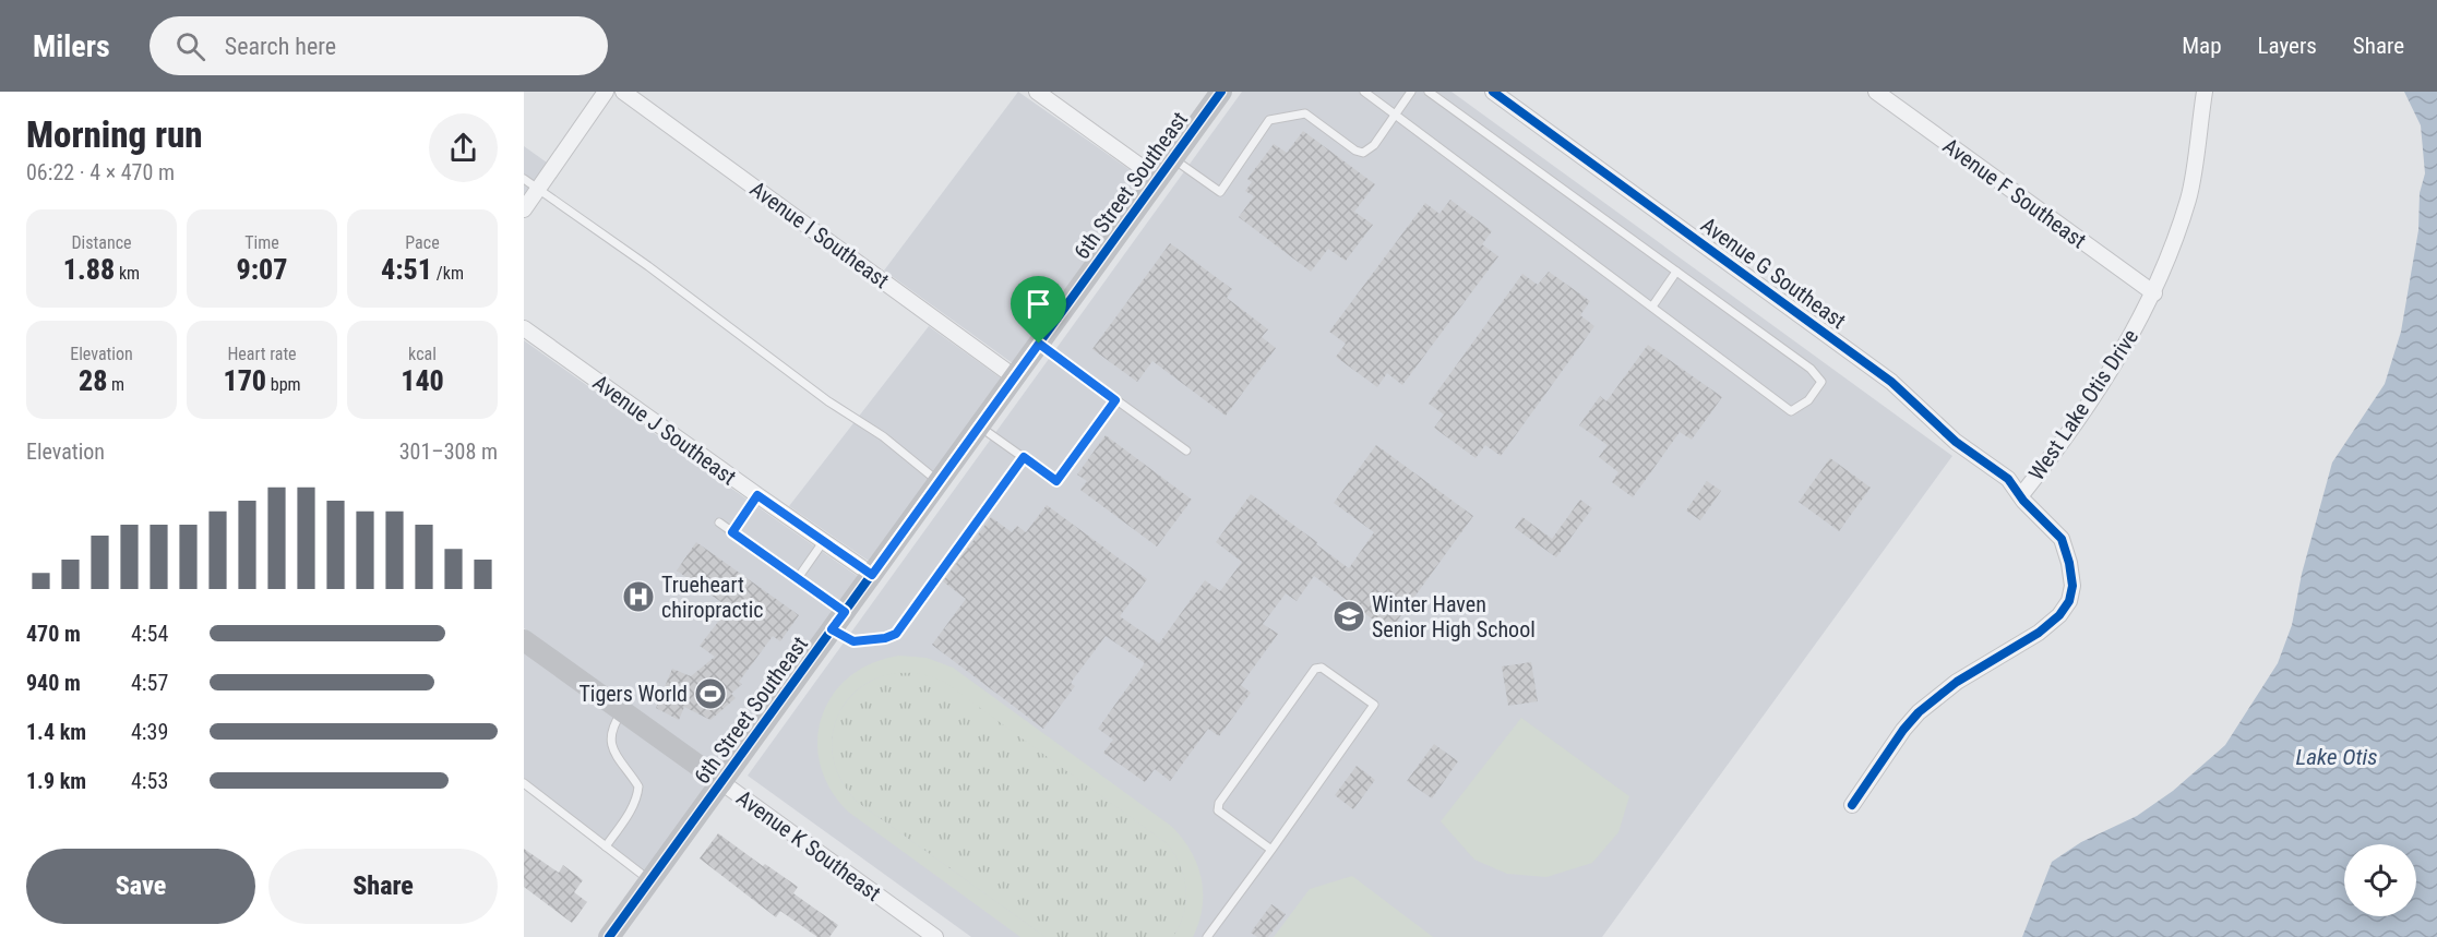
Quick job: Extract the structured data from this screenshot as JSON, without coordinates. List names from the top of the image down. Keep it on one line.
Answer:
{"streets":{"street":["6th Street Southeast","Avenue F Southeast","Avenue I Southeast","Avenue G Southeast","West Lake Otis Drive","Avenue J Southeast","Avenue K Southeast"]},"crossings":[["6th Street Southeast","Avenue I Southeast"],["6th Street Southeast","Avenue J Southeast"],["6th Street Southeast","Avenue K Southeast"],["Avenue F Southeast","West Lake Otis Drive"],["Avenue G Southeast","West Lake Otis Drive"]],"water":["Lake Otis"],"places":{"hospital":["Trueheart chiropractic"],"school or university":["Winter Haven Senior High School"],"sports":["Tigers World"]},"page":{"header":"Milers","search":"Search here","nav":["Map","Layers","Share"],"heading":["Morning run","06:22 · 4 × 470 m"],"stats":[["Distance","1.88 km"],["Time","9:07"],["Pace","4:51 /km"],["Elevation","28 m"],["Heart rate","170 bpm"],["kcal","140"]],"chart":["Elevation","301–308 m"],"list":[{"name":"470 m","note":"4:54"},{"name":"940 m","note":"4:57"},{"name":"1.4 km","note":"4:39"},{"name":"1.9 km","note":"4:53"}],"buttons":["Save","Share"]}}
